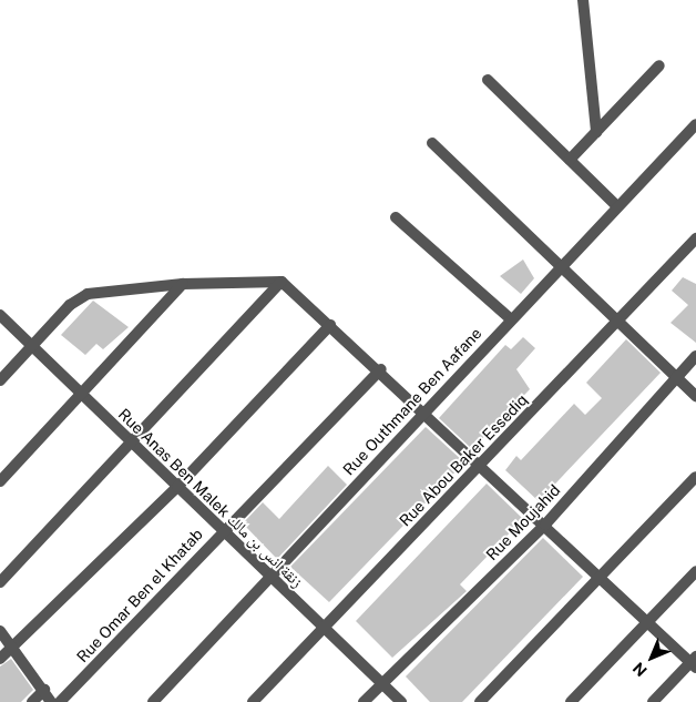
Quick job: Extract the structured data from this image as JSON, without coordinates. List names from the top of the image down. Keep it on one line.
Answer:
{"streets":{"street":["Rue Outhmane Ben Aafane","Rue Abou Baker Essediq","Rue Anas Ben Malek زنقة انس بن مالك","Rue Moujahid","Rue Omar Ben el Khatab"]},"crossings":[["Rue Outhmane Ben Aafane","Rue Anas Ben Malek زنقة انس بن مالك"],["Rue Abou Baker Essediq","Rue Anas Ben Malek زنقة انس بن مالك"],["Rue Anas Ben Malek زنقة انس بن مالك","Rue Moujahid"],["Rue Anas Ben Malek زنقة انس بن مالك","Rue Omar Ben el Khatab"]],"north":"bottom left"}
